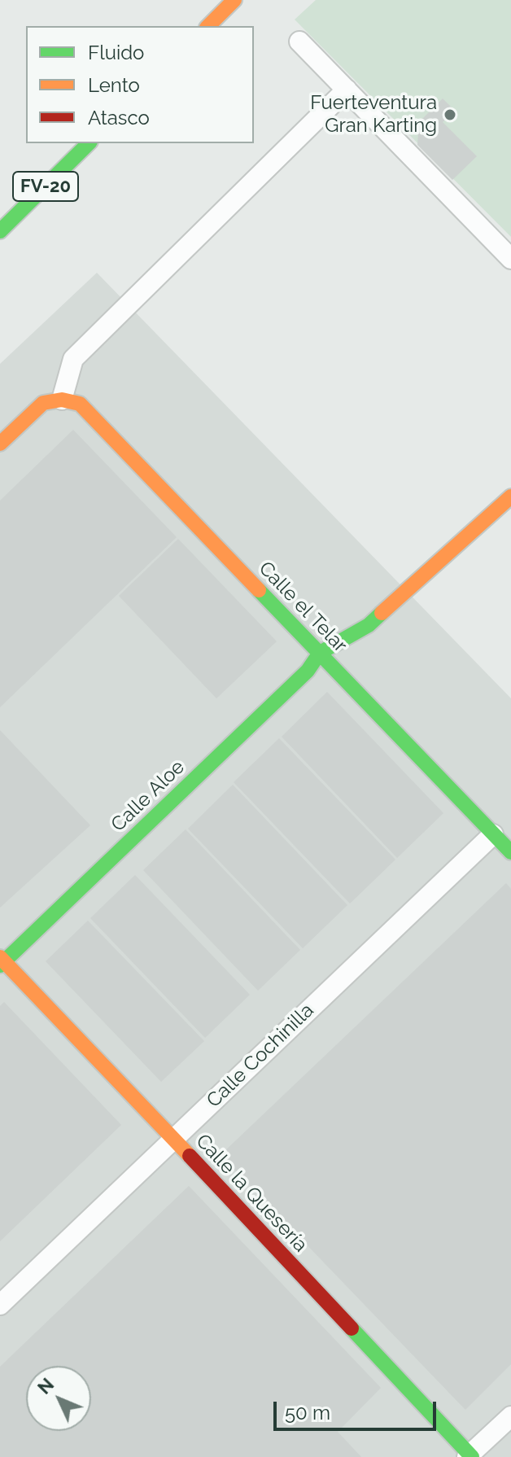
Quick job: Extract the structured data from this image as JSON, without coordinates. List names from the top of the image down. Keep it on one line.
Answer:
{"streets":{"street":["FV-20","Calle el Telar","Calle Aloe","Calle Cochinilla","Calle la Quesería"]},"crossings":[["Calle el Telar","Calle Aloe"],["Calle el Telar","Calle Cochinilla"],["Calle Aloe","Calle la Quesería"],["Calle Cochinilla","Calle la Quesería"]],"places":["Fuerteventura Gran Karting"],"legend":["Fluido","Lento","Atasco"],"scale_bar":"50 m","north":"top left"}
